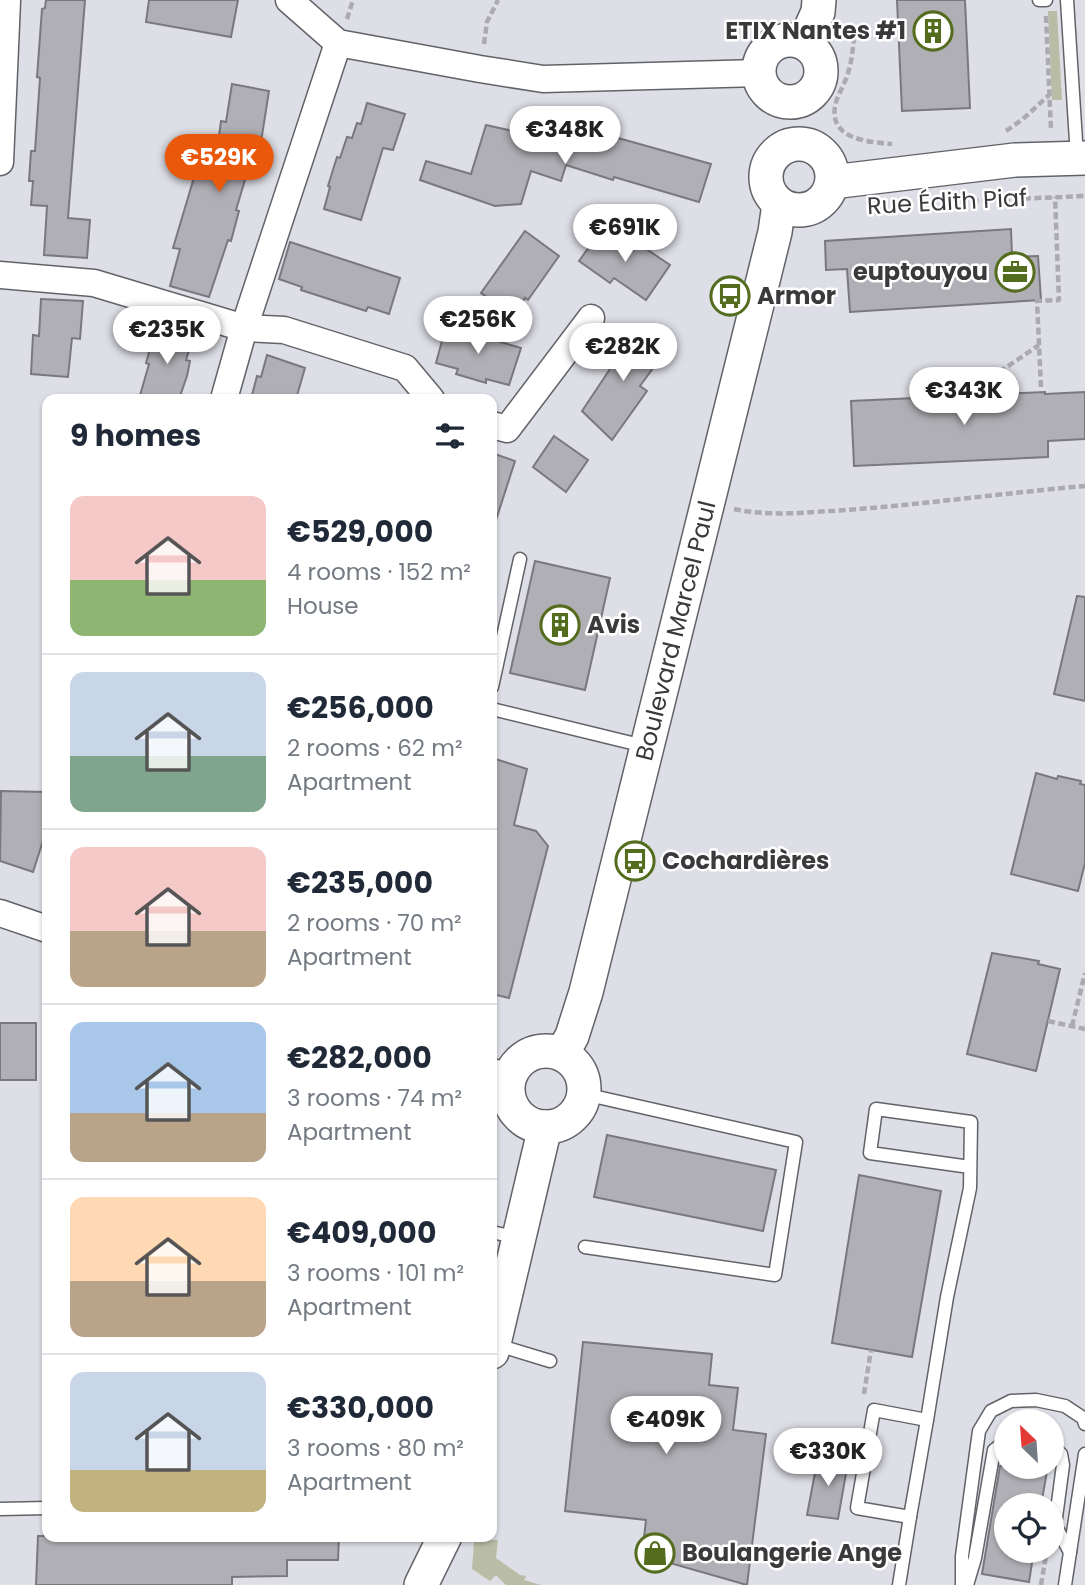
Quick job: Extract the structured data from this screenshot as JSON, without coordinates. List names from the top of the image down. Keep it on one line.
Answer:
{"streets":{"street":["Rue Édith Piaf","Boulevard Marcel Paul"]},"crossings":[["Rue Édith Piaf","Boulevard Marcel Paul"]],"places":{"building":["ETIX Nantes #1","Avis"],"office":["euptouyou"],"bus stop":["Armor","Cochardières"],"shop":["Boulangerie Ange"]},"north":"top left","page":{"price":["€348K","€529K","€691K","€256K","€235K","€282K","€343K","€409K","€330K"],"heading":"9 homes","list":[{"name":"€529,000","note":"4 rooms · 152 m² · House"},{"name":"€256,000","note":"2 rooms · 62 m² · Apartment"},{"name":"€235,000","note":"2 rooms · 70 m² · Apartment"},{"name":"€282,000","note":"3 rooms · 74 m² · Apartment"},{"name":"€409,000","note":"3 rooms · 101 m² · Apartment"},{"name":"€330,000","note":"3 rooms · 80 m² · Apartment"}]}}
